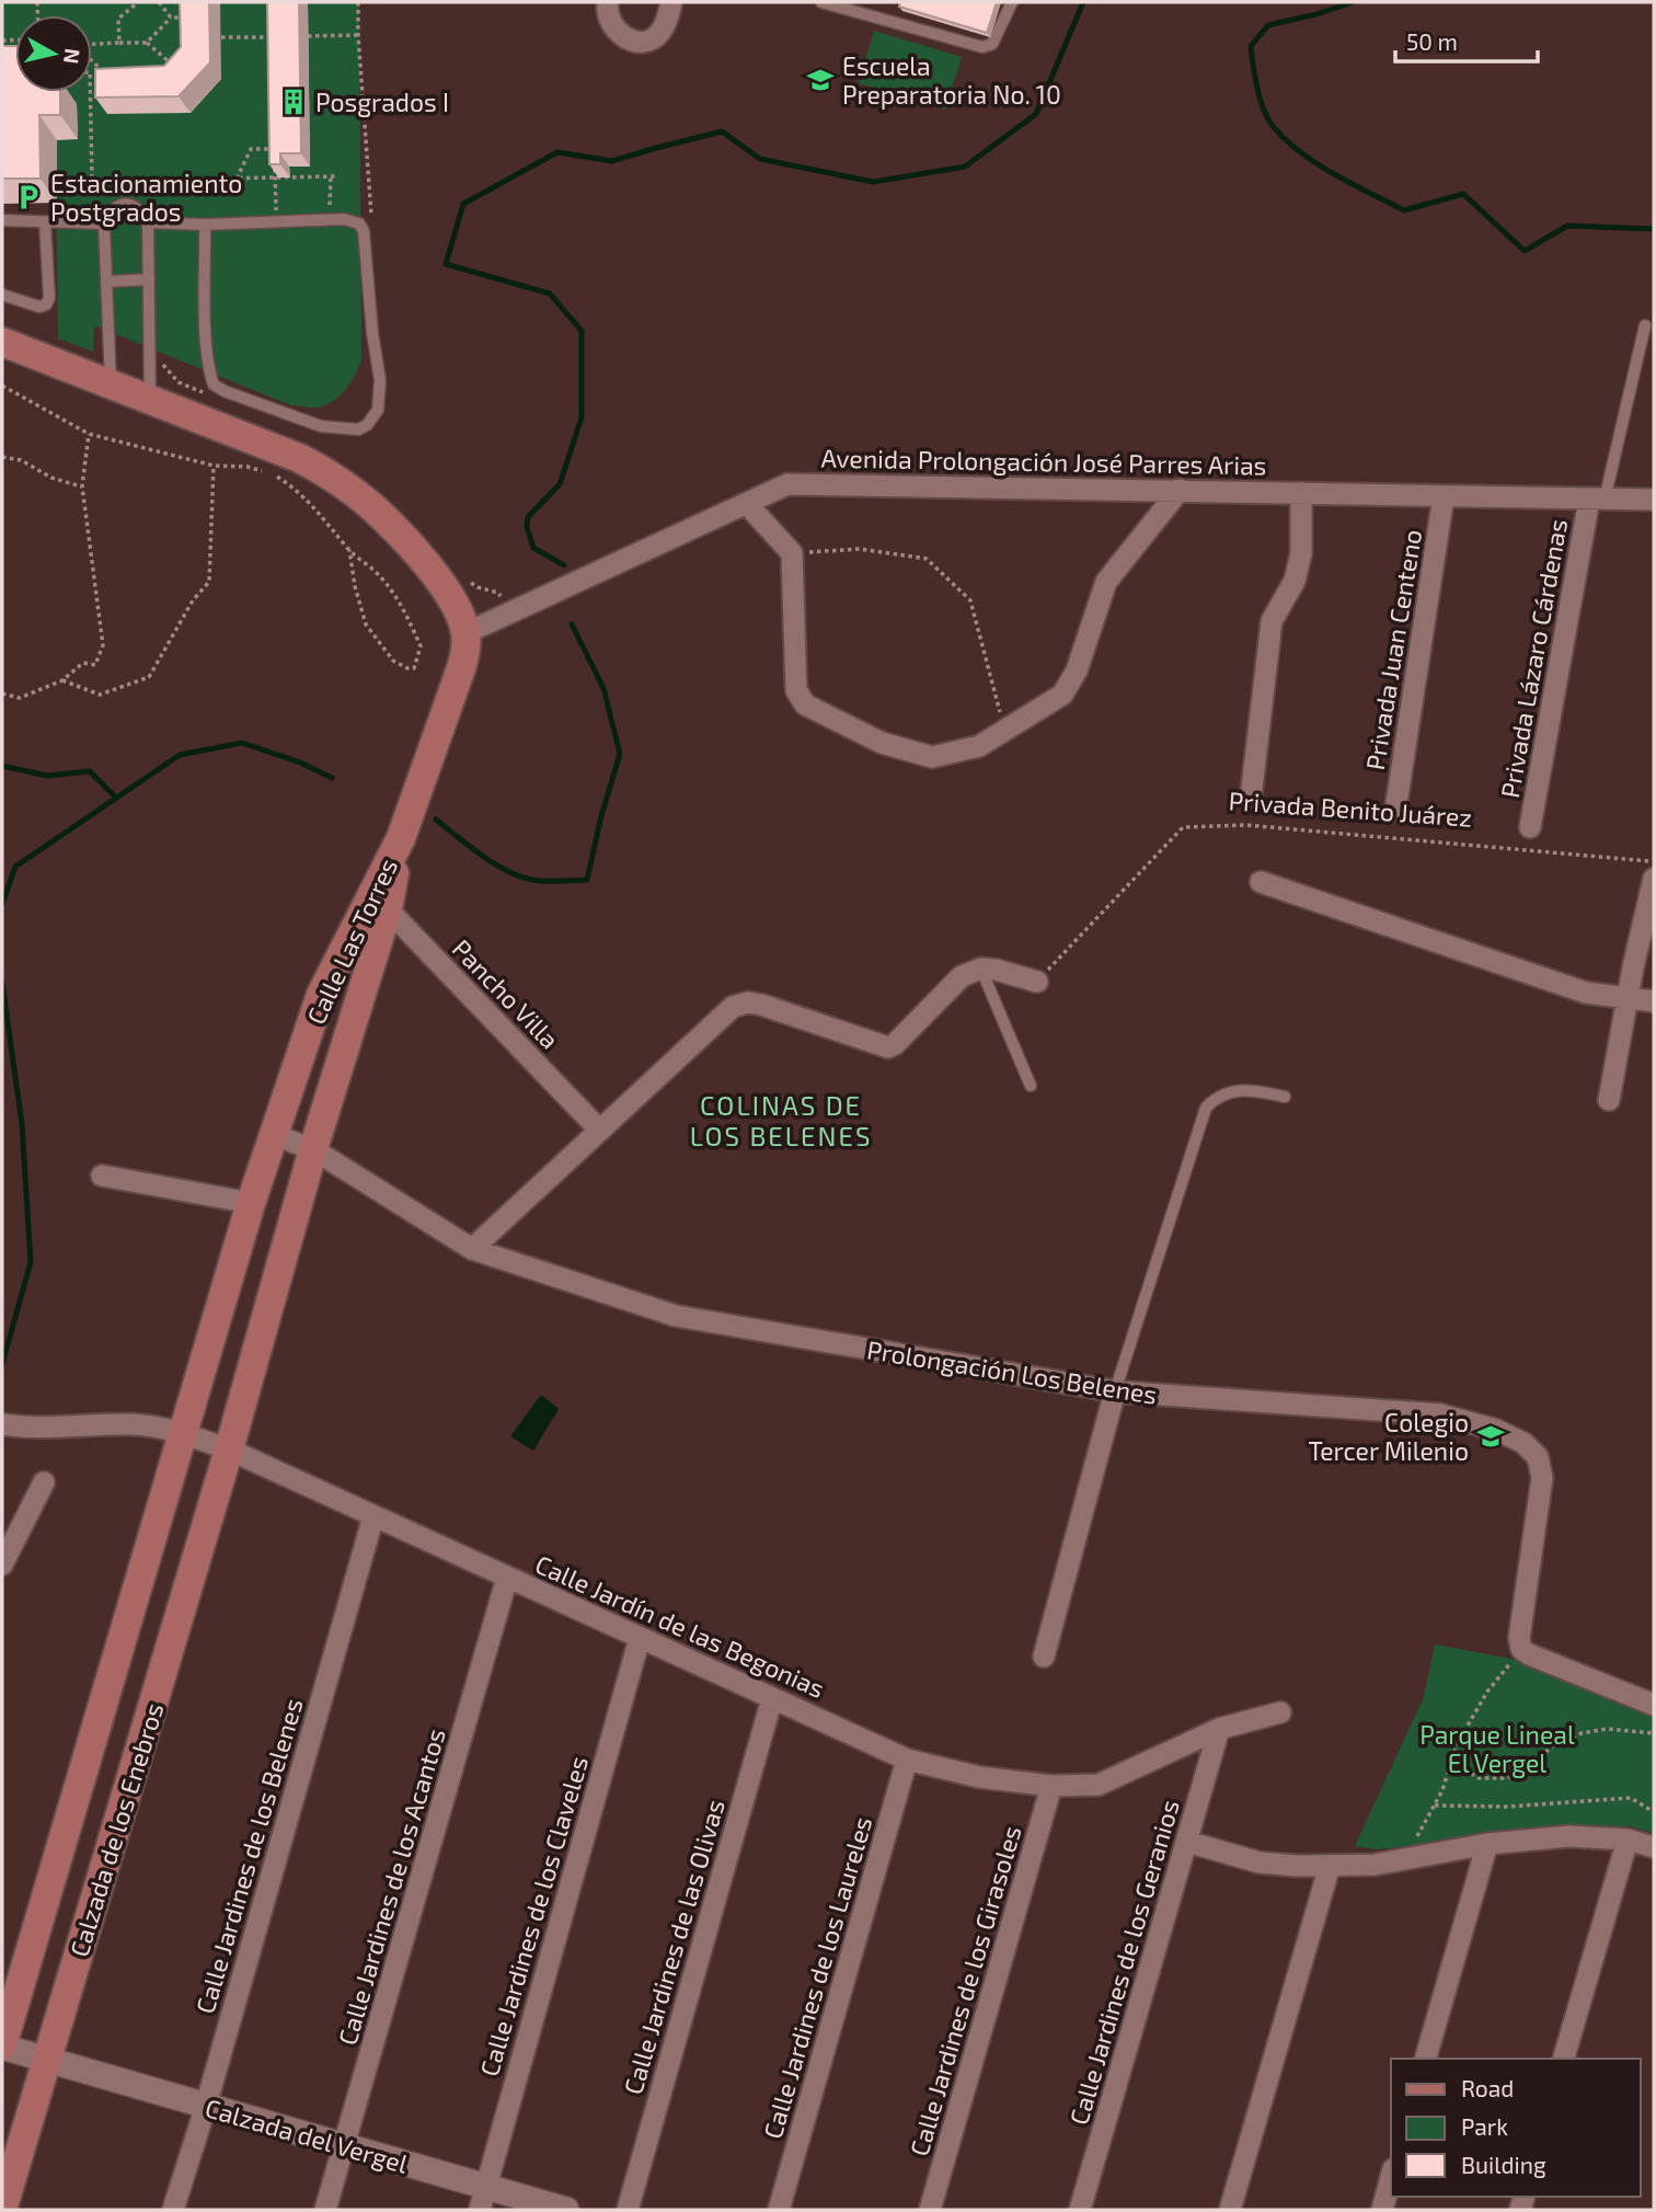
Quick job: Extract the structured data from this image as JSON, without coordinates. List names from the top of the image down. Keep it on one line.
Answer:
{"streets":{"main road":["Calle Las Torres","Calzada de los Enebros"],"street":["Avenida Prolongación José Parres Arias","Privada Juan Centeno","Privada Lázaro Cárdenas","Pancho Villa","Prolongación Los Belenes","Calle Jardín de las Begonias","Calle Jardines de los Belenes","Calle Jardines de los Acantos","Calle Jardines de los Claveles","Calle Jardines de las Olivas","Calle Jardines de los Geranios","Calle Jardines de los Laureles","Calle Jardines de los Girasoles","Calzada del Vergel"],"path":["Privada Benito Juárez"]},"crossings":[["Avenida Prolongación José Parres Arias","Privada Juan Centeno"],["Avenida Prolongación José Parres Arias","Privada Lázaro Cárdenas"],["Avenida Prolongación José Parres Arias","Calle Las Torres"],["Calle Las Torres","Pancho Villa"],["Calle Las Torres","Prolongación Los Belenes"],["Calle Las Torres","Calle Jardín de las Begonias"],["Calle Las Torres","Calzada de los Enebros"],["Calle Jardín de las Begonias","Calzada de los Enebros"],["Calle Jardín de las Begonias","Calle Jardines de los Belenes"],["Calle Jardín de las Begonias","Calle Jardines de los Acantos"],["Calle Jardín de las Begonias","Calle Jardines de los Claveles"],["Calle Jardín de las Begonias","Calle Jardines de las Olivas"],["Calle Jardín de las Begonias","Calle Jardines de los Geranios"],["Calle Jardín de las Begonias","Calle Jardines de los Laureles"],["Calle Jardín de las Begonias","Calle Jardines de los Girasoles"],["Calzada de los Enebros","Calzada del Vergel"],["Calle Jardines de los Belenes","Calzada del Vergel"],["Calle Jardines de los Acantos","Calzada del Vergel"],["Calle Jardines de los Claveles","Calzada del Vergel"]],"districts":["COLINAS DE LOS BELENES"],"parks":["Parque Lineal El Vergel"],"places":{"school or university":["Escuela Preparatoria No. 10","Colegio Tercer Milenio"],"building":["Posgrados I"],"parking":["Estacionamiento Postgrados"]},"legend":["Road","Park","Building"],"scale_bar":"50 m","north":"right"}
